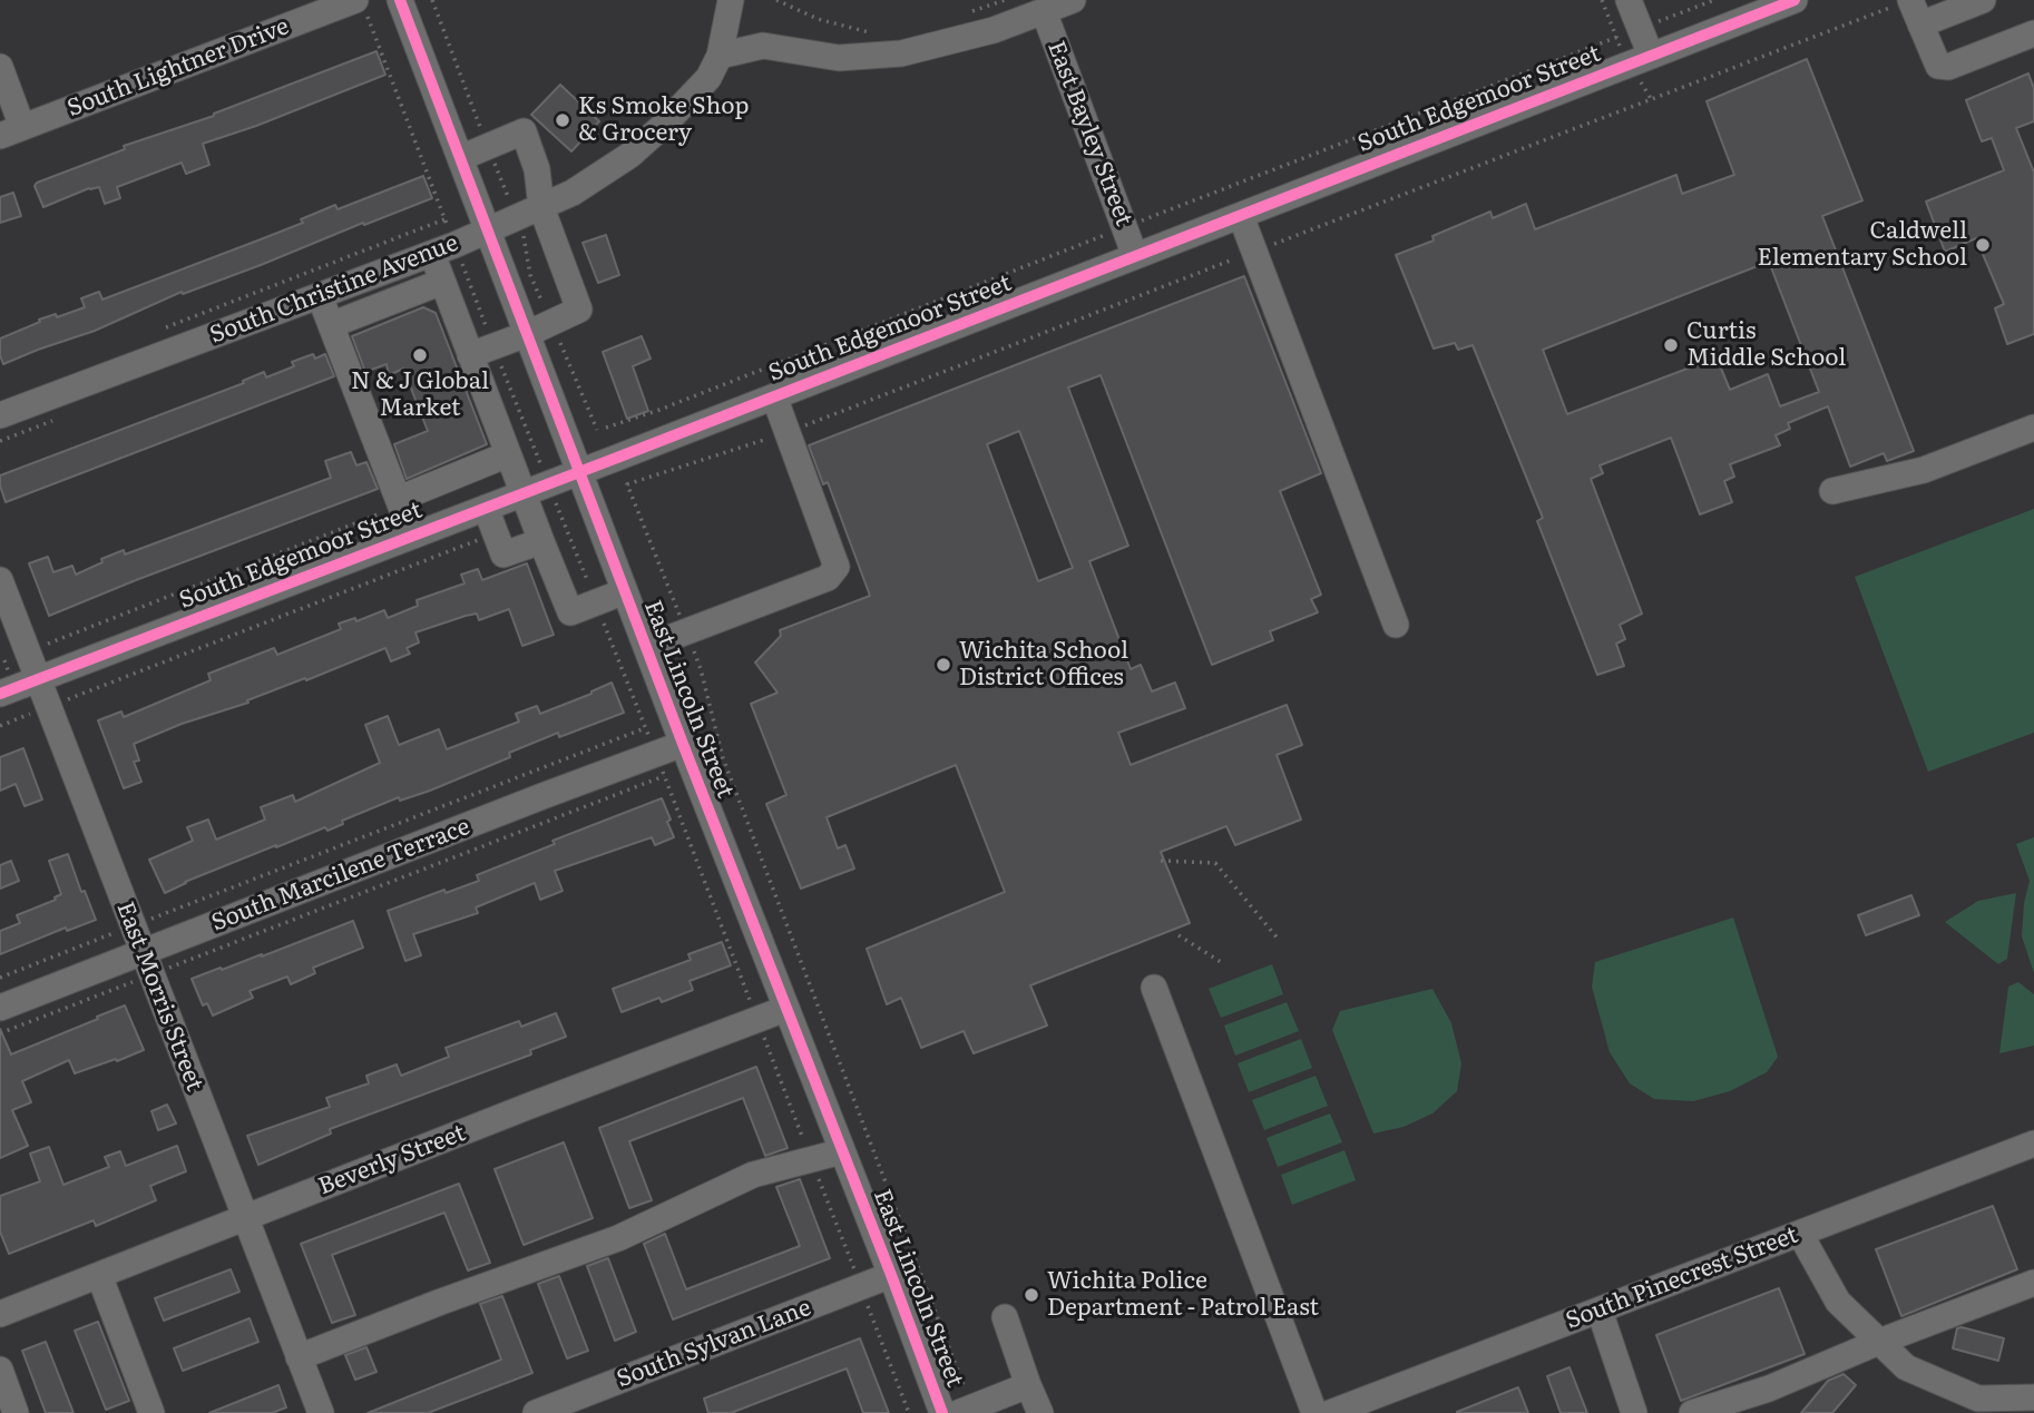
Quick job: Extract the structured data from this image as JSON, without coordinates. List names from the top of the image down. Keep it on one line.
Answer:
{"streets":{"street":["South Lightner Drive","South Edgemoor Street","East Bayley Street","South Christine Avenue","East Lincoln Street","South Marcilene Terrace","East Morris Street","Beverly Street","South Pinecrest Street","South Sylvan Lane"]},"crossings":[["South Edgemoor Street","East Bayley Street"],["South Edgemoor Street","East Lincoln Street"],["South Edgemoor Street","East Morris Street"],["South Christine Avenue","East Lincoln Street"],["East Lincoln Street","South Marcilene Terrace"],["East Lincoln Street","Beverly Street"],["East Lincoln Street","South Sylvan Lane"],["South Marcilene Terrace","East Morris Street"],["East Morris Street","Beverly Street"]],"places":["Ks Smoke Shop & Grocery","Caldwell Elementary School","Curtis Middle School","N & J Global Market","Wichita School District Offices","Wichita Police Department - Patrol East"]}
